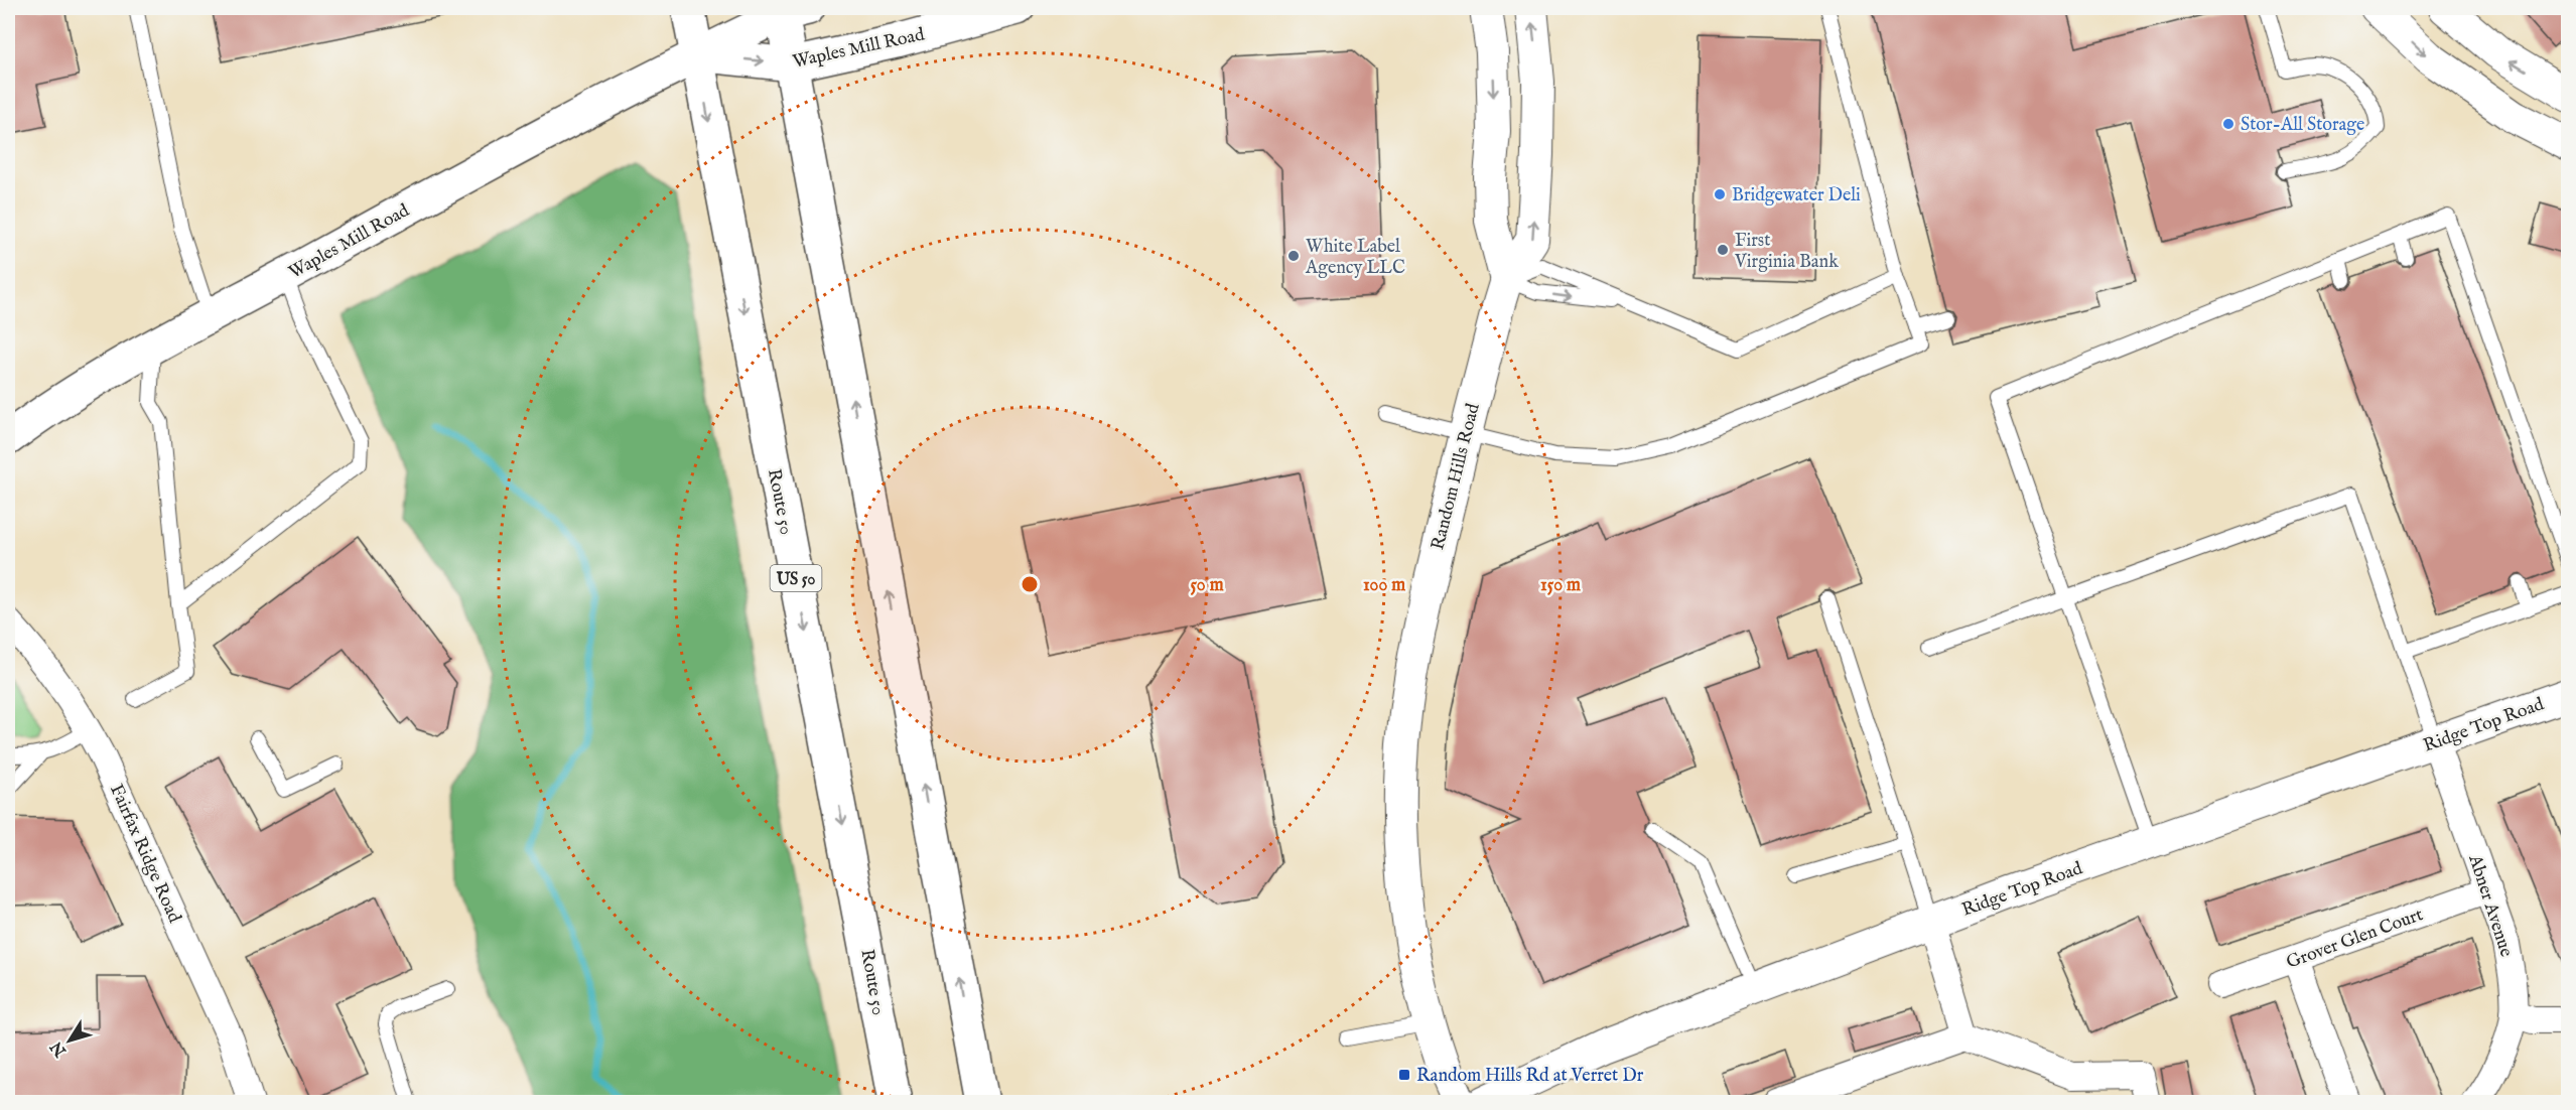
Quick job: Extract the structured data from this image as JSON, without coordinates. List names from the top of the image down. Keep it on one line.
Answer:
{"streets":{"main road":["Waples Mill Road","Route 50","US 50"],"street":["Random Hills Road","Ridge Top Road","Fairfax Ridge Road","Abner Avenue","Grover Glen Court"]},"crossings":[["Waples Mill Road","Route 50"],["Ridge Top Road","Abner Avenue"],["Abner Avenue","Grover Glen Court"]],"places":{"other":["Stor-All Storage","Bridgewater Deli","First Virginia Bank","White Label Agency LLC"],"transit":["Random Hills Rd at Verret Dr"]},"north":"bottom left","rings":["50 m","100 m","150 m"]}
